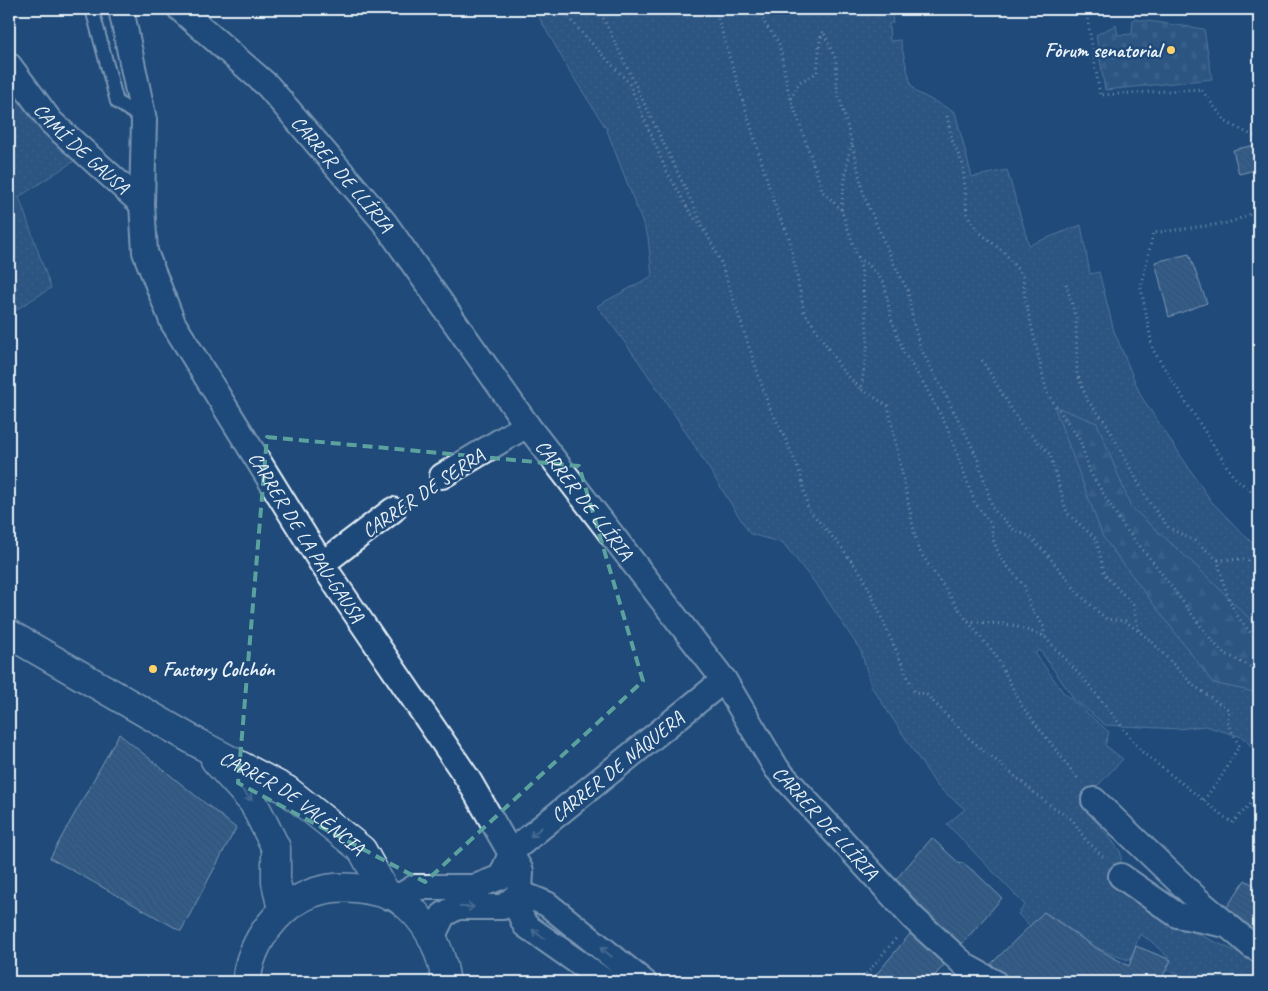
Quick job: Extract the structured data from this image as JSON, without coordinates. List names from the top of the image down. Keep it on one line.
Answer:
{"streets":{"main road":["CARRER DE VALÈNCIA"],"street":["CAMÍ DE GAUSA","CARRER DE LLÍRIA","CARRER DE SERRA","CARRER DE LA PAU-GAUSA","CARRER DE NÀQUERA"]},"crossings":[["CAMÍ DE GAUSA","CARRER DE LA PAU-GAUSA"],["CARRER DE LLÍRIA","CARRER DE SERRA"],["CARRER DE LLÍRIA","CARRER DE NÀQUERA"],["CARRER DE SERRA","CARRER DE LA PAU-GAUSA"],["CARRER DE LA PAU-GAUSA","CARRER DE NÀQUERA"]],"one_way":["CARRER DE NÀQUERA"],"places":["Fòrum senatorial","Factory Colchón"]}
